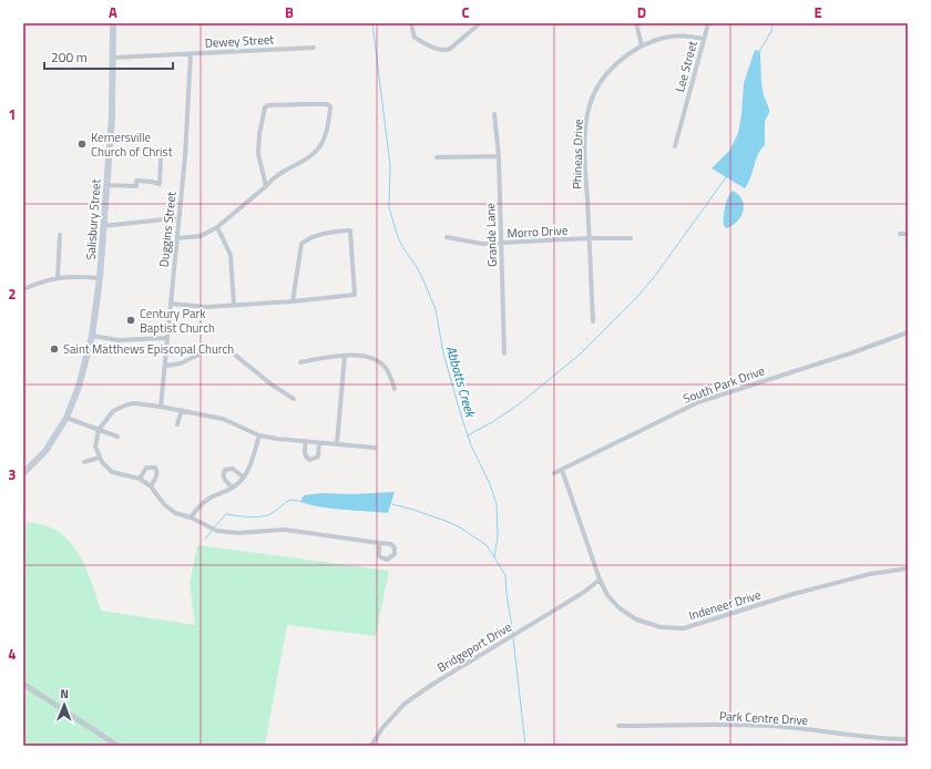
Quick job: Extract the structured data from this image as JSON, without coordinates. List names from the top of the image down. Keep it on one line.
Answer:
{"streets":{"main road":["Salisbury Street"],"street":["Dewey Street","Lee Street","Phineas Drive","Duggins Street","Morro Drive","Grande Lane","South Park Drive","Indeneer Drive","Bridgeport Drive","Park Centre Drive"]},"crossings":[["Dewey Street","Salisbury Street"],["Dewey Street","Duggins Street"],["Lee Street","Phineas Drive"],["Phineas Drive","Morro Drive"],["Morro Drive","Grande Lane"],["South Park Drive","Indeneer Drive"],["Indeneer Drive","Bridgeport Drive"]],"water":["Abbotts Creek"],"places":["Kernersville Church of Christ","Century Park Baptist Church","Saint Matthews Episcopal Church"],"scale_bar":"200 m","north":"top","grid":{"columns":["A","B","C","D","E"],"rows":["1","2","3","4"]}}
